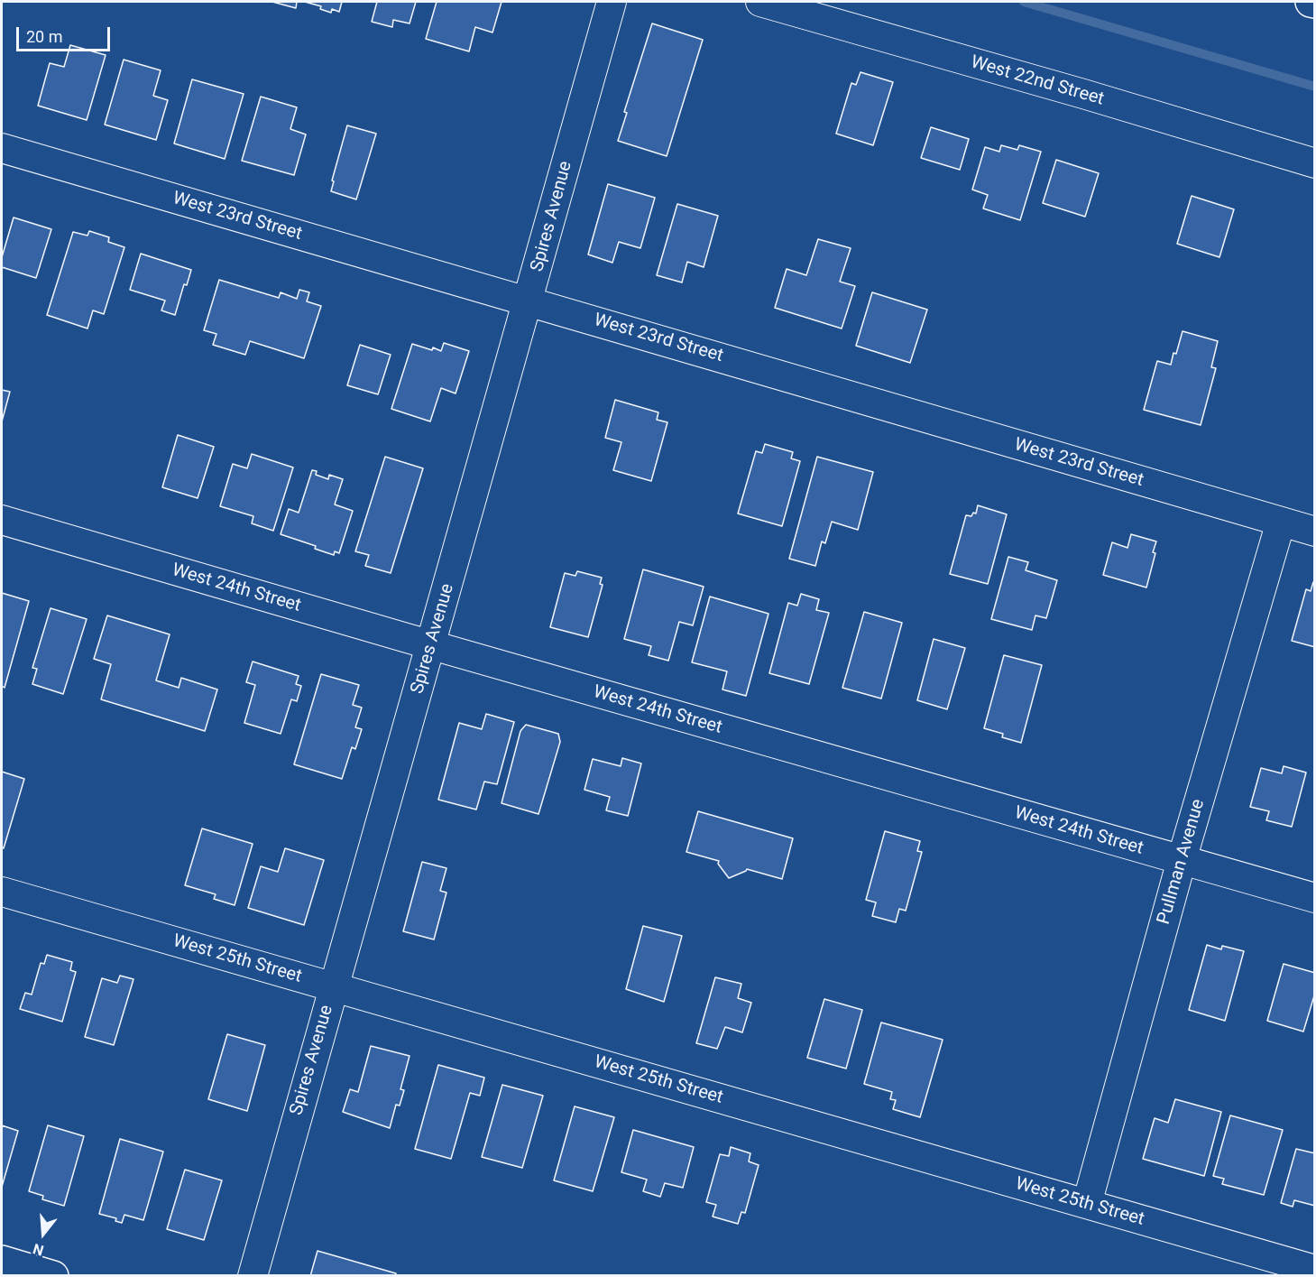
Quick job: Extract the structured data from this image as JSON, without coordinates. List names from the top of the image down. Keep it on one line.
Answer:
{"streets":{"street":["West 22nd Street","West 23rd Street","Spires Avenue","West 24th Street","Pullman Avenue","West 25th Street"]},"crossings":[["West 23rd Street","Spires Avenue"],["West 23rd Street","Pullman Avenue"],["Spires Avenue","West 24th Street"],["Spires Avenue","West 25th Street"],["West 24th Street","Pullman Avenue"],["Pullman Avenue","West 25th Street"]],"scale_bar":"20 m","north":"bottom"}
